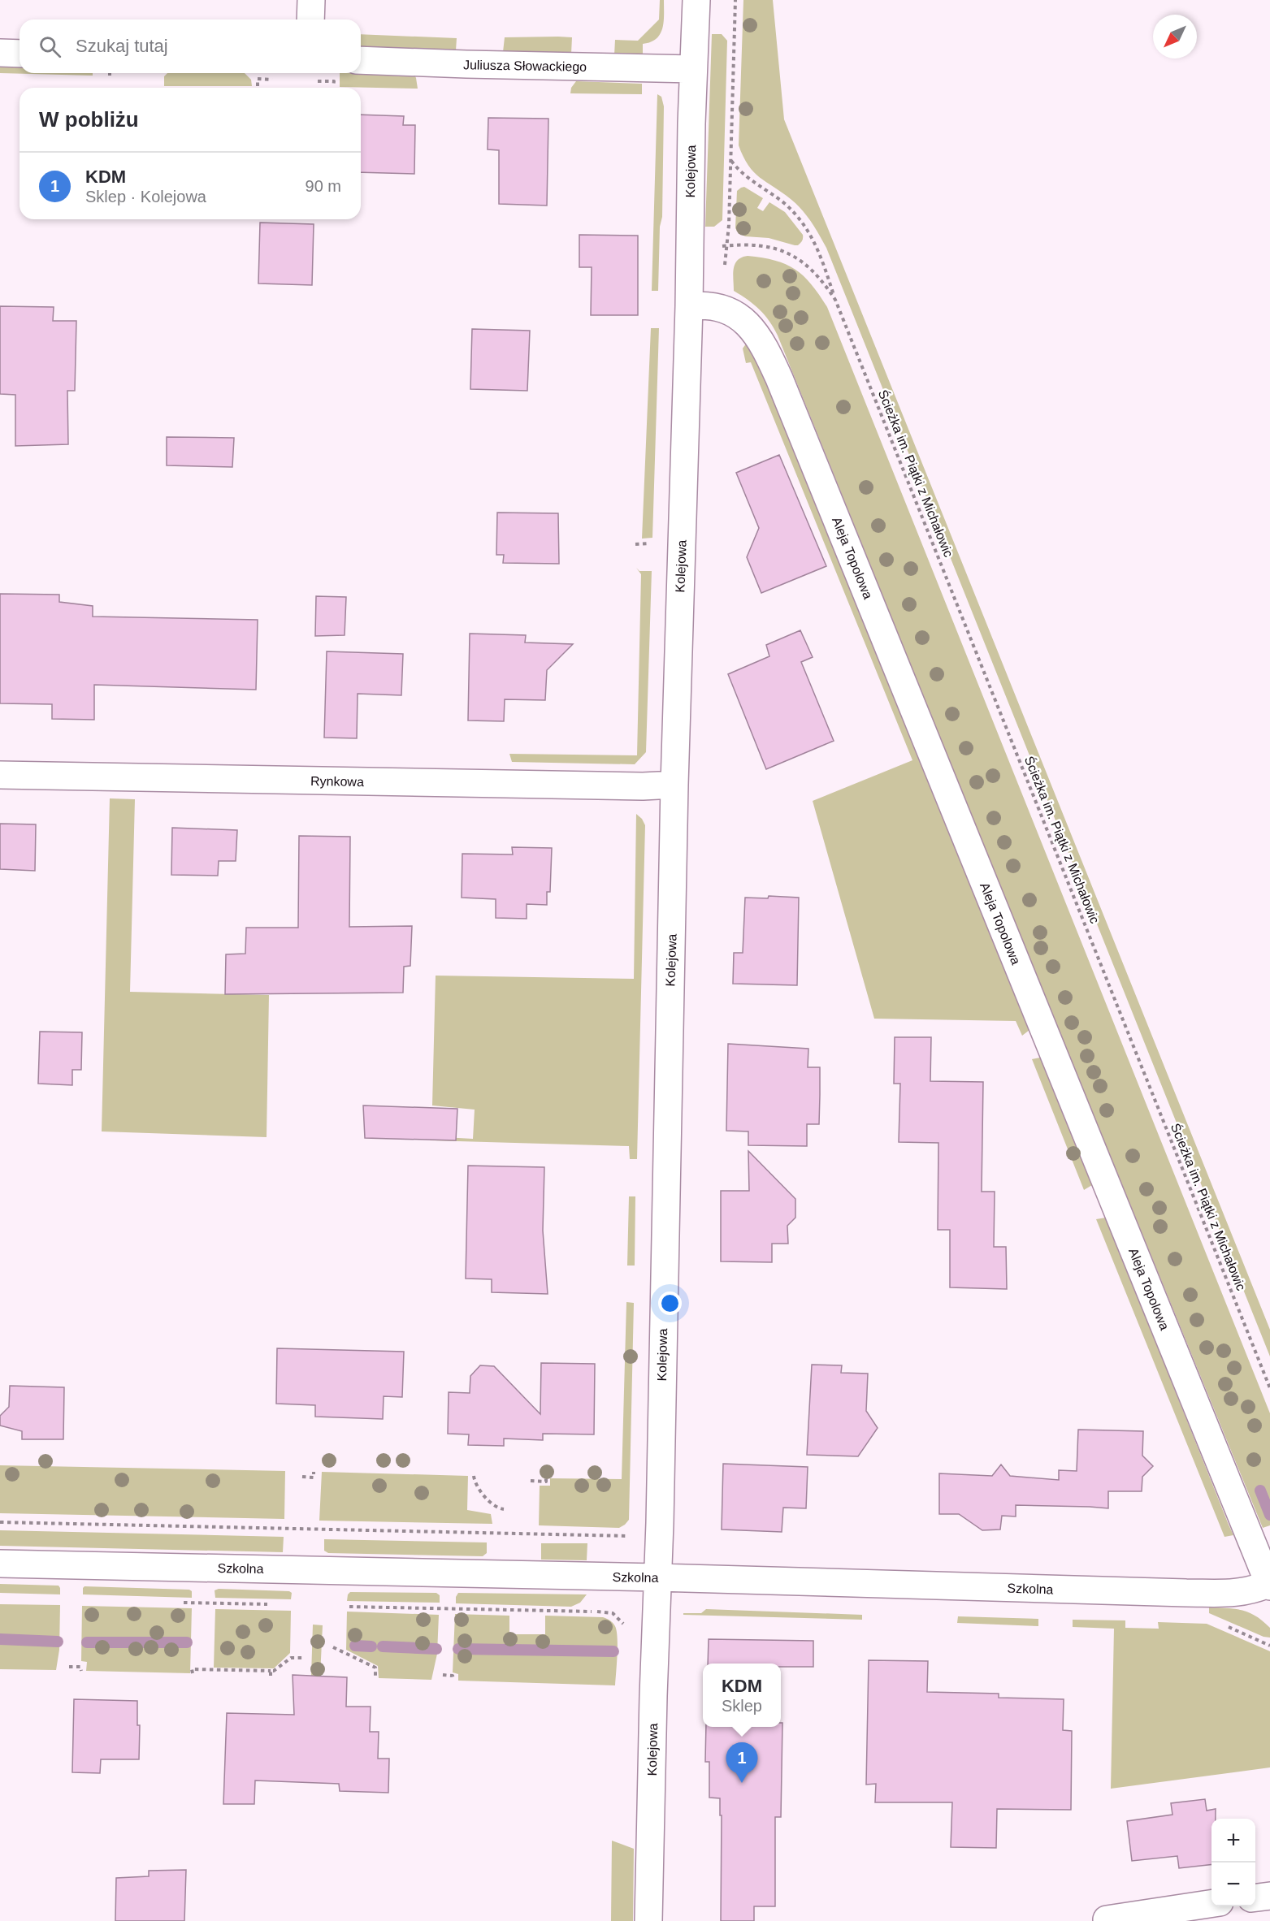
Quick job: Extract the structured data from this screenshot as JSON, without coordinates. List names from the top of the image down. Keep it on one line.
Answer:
{"streets":{"street":["Juliusza Słowackiego","Kolejowa","Aleja Topolowa","Rynkowa","Szkolna"],"path":["Ścieżka im. Piątki z Michałowic"]},"crossings":[["Juliusza Słowackiego","Kolejowa"],["Kolejowa","Aleja Topolowa"],["Kolejowa","Rynkowa"],["Kolejowa","Szkolna"],["Aleja Topolowa","Szkolna"]],"north":"bottom left","page":{"search":"Szukaj tutaj","heading":"W pobliżu","list":[{"mark":"1","name":"KDM","note":"Sklep · Kolejowa","value":"90 m"}],"popup":["KDM","Sklep"],"pins":"1","map_buttons":["+","−"]}}
